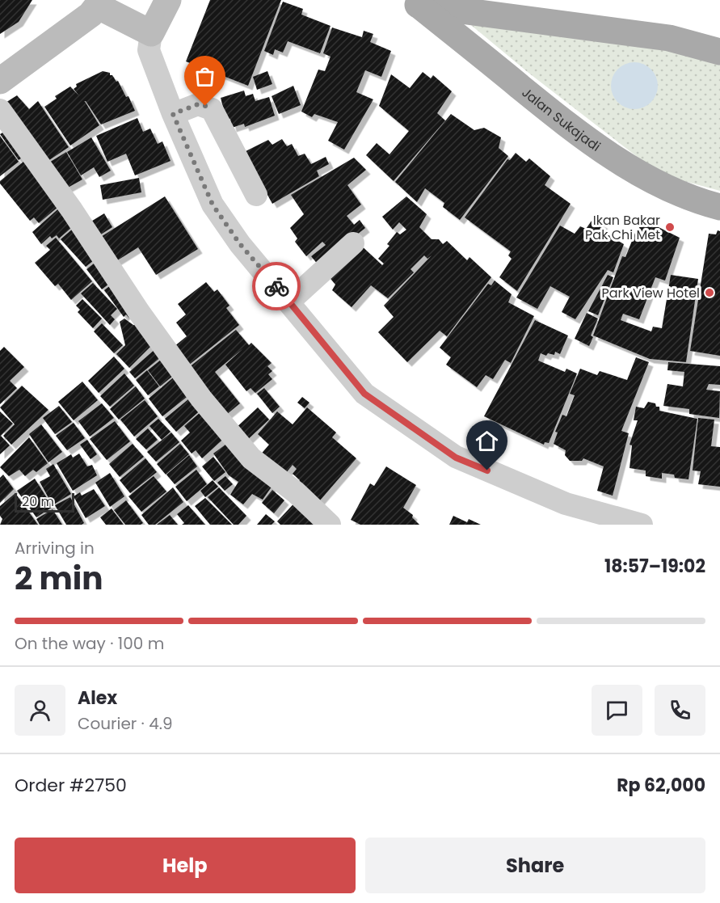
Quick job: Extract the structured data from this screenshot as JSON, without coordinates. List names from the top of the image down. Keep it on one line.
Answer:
{"streets":{"main road":["Jalan Sukajadi"]},"places":["Ikan Bakar Pak Chi Met","Park View Hotel"],"scale_bar":"20 m","page":{"scale":"20 m","heading":["2 min","Arriving in","18:57–19:02"],"panel":["Alex","Courier · 4.9","Order #2750","Rp 62,000"],"bar":"On the way · 100 m","buttons":["Help","Share"]}}
